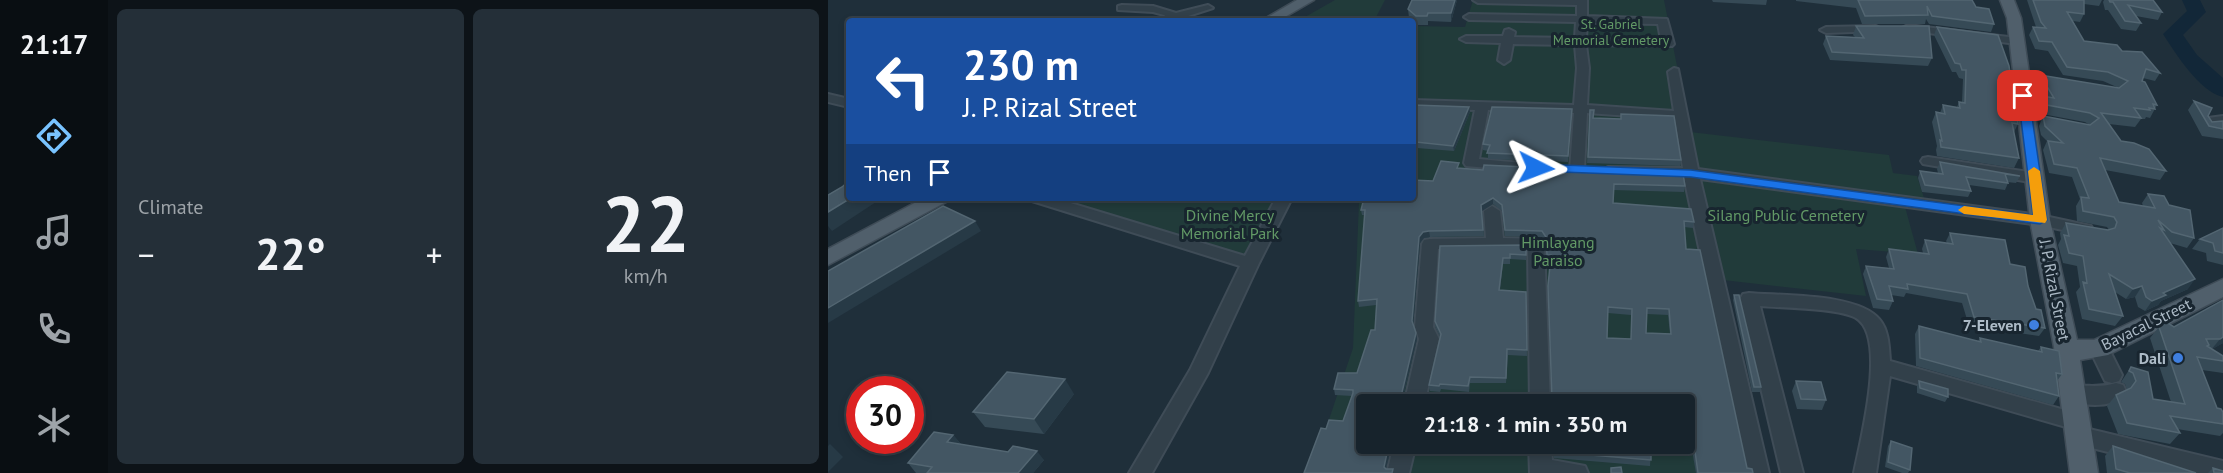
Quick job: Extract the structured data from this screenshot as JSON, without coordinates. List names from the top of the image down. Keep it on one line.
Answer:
{"streets":{"main road":["J. P. Rizal Street","Bayacal Street"]},"crossings":[["J. P. Rizal Street","Bayacal Street"]],"parks":["St. Gabriel Memorial Cemetery","Divine Mercy Memorial Park","Silang Public Cemetery","Himlayang Paraiso"],"places":["7-Eleven","Dali"],"page":{"tabs":"21:17","tile":["Climate",["22","km/h"]],"turn":["230 m","J. P. Rizal Street"],"then":"Then","heat":["−","22°","+"],"limit":"30","trip":"21:18 · 1 min · 350 m"}}
